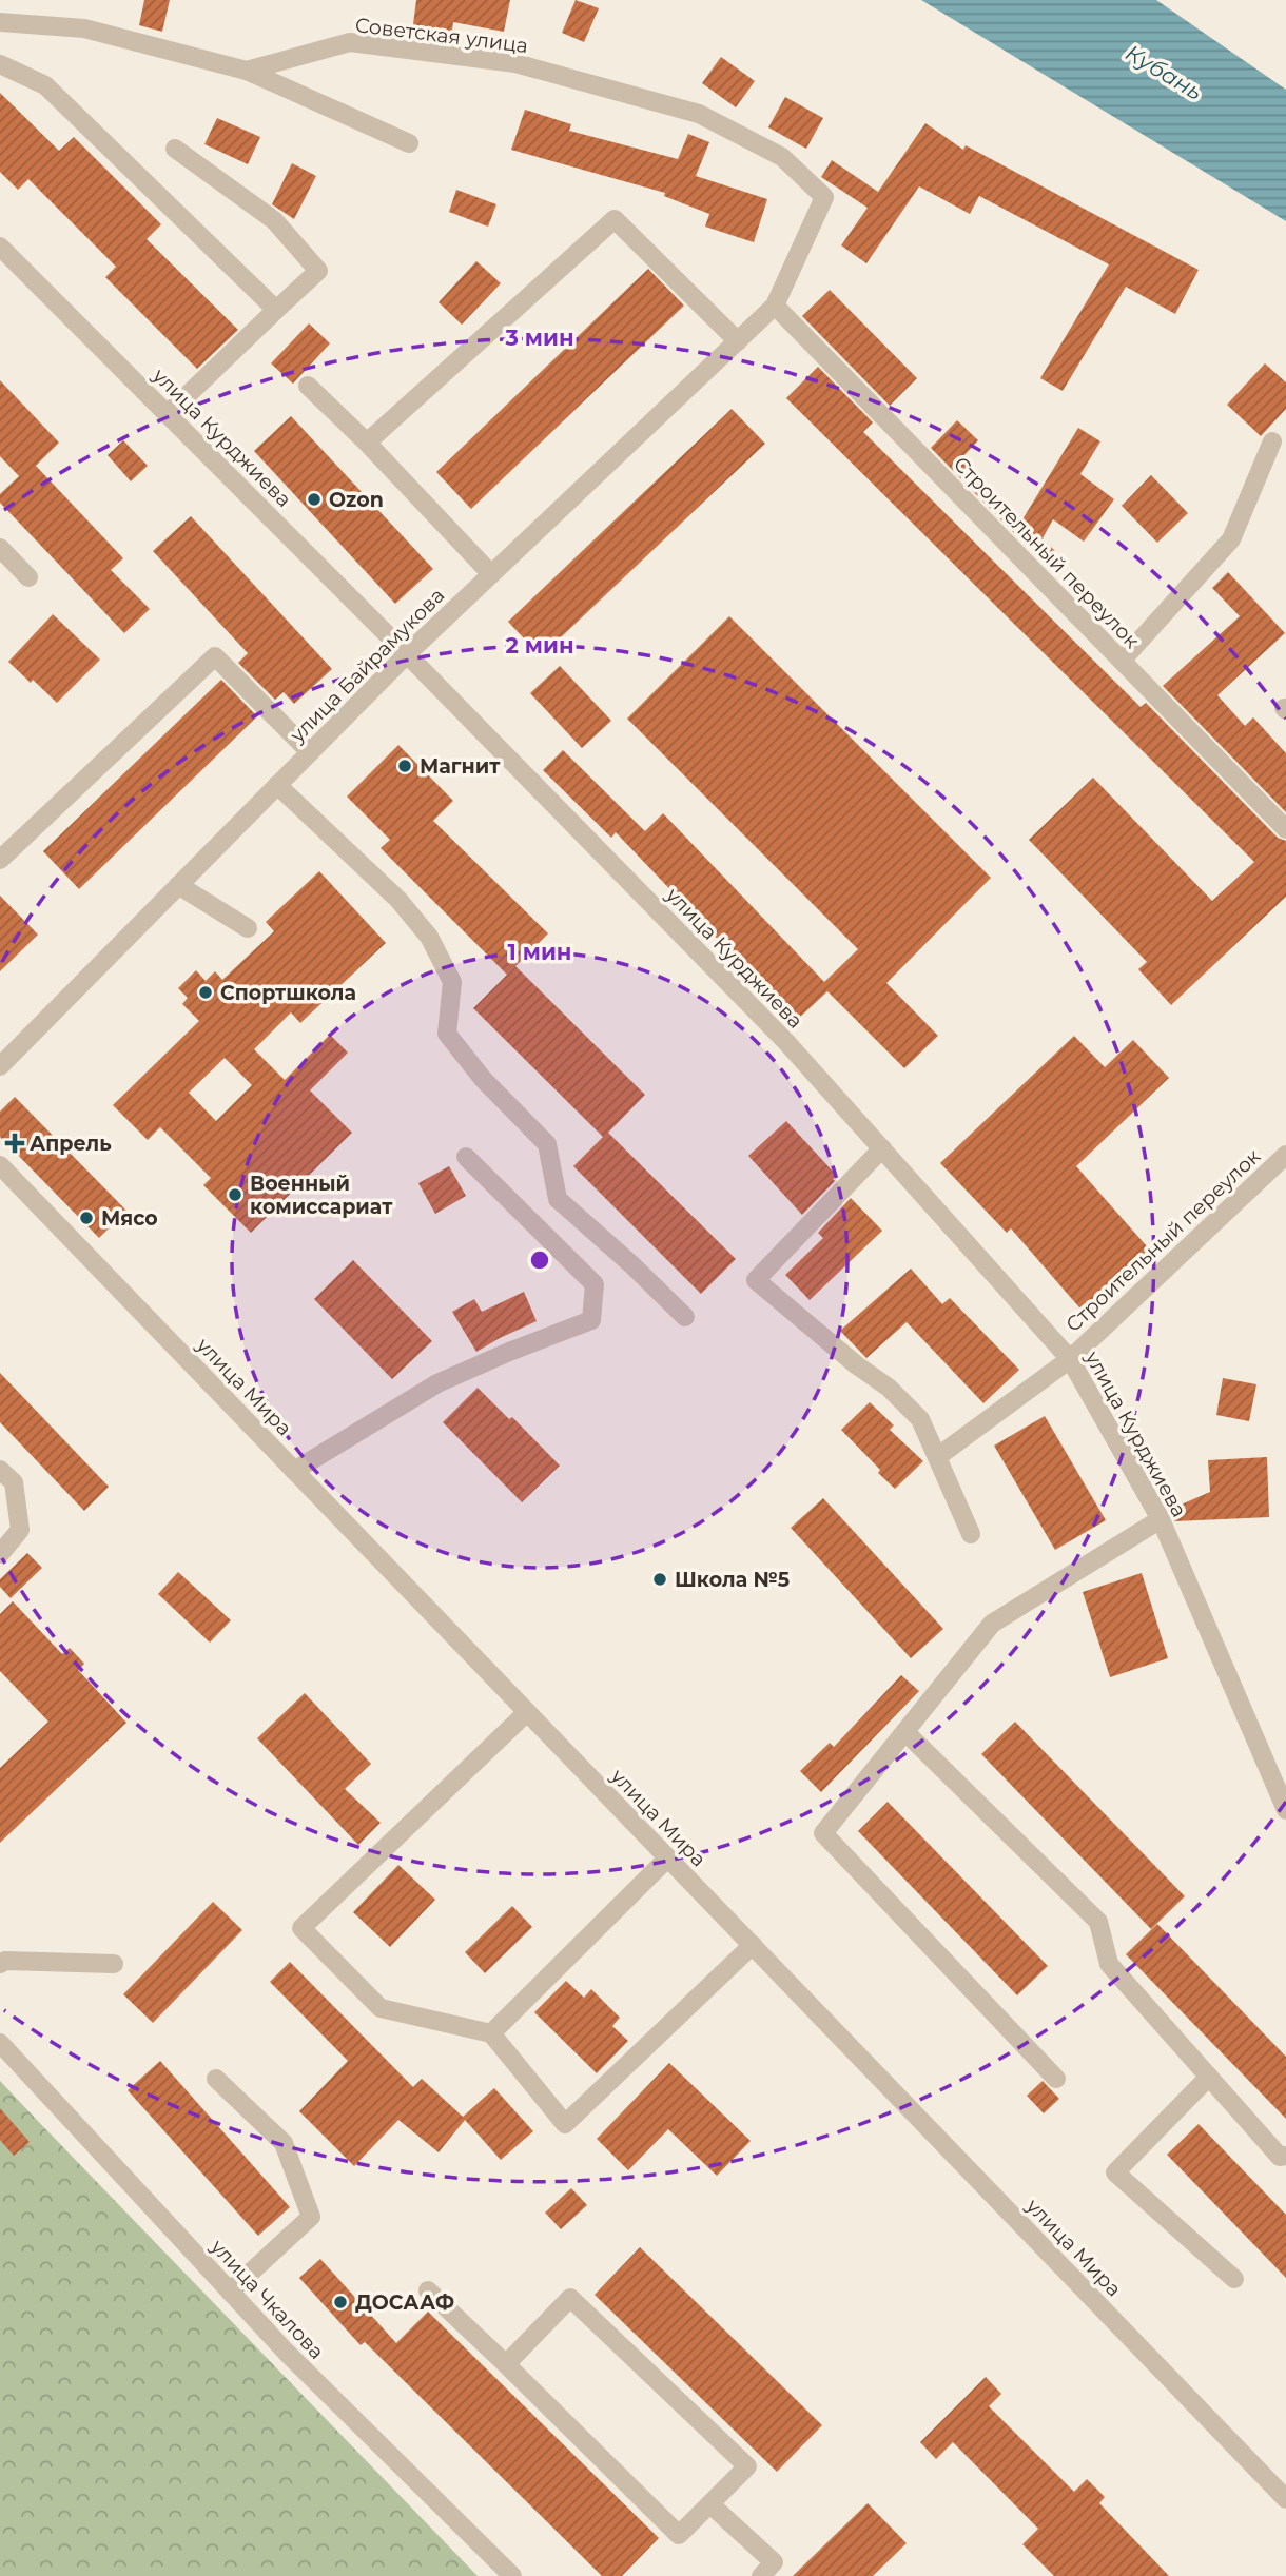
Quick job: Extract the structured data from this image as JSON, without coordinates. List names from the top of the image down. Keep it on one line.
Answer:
{"streets":{"street":["Советская улица","улица Курджиева","Строительный переулок","улица Байрамукова","улица Мира","улица Чкалова"]},"crossings":[["Советская улица","Строительный переулок"],["Советская улица","улица Байрамукова"],["улица Курджиева","Строительный переулок"],["улица Курджиева","улица Байрамукова"],["Строительный переулок","улица Байрамукова"]],"water":["Кубань"],"places":{"other":["Ozon","Магнит","Спортшкола","Военный комиссариат","Мясо","Школа №5","ДОСААФ"],"health":["Апрель"]},"rings":["3 мин","2 мин","1 мин"]}
